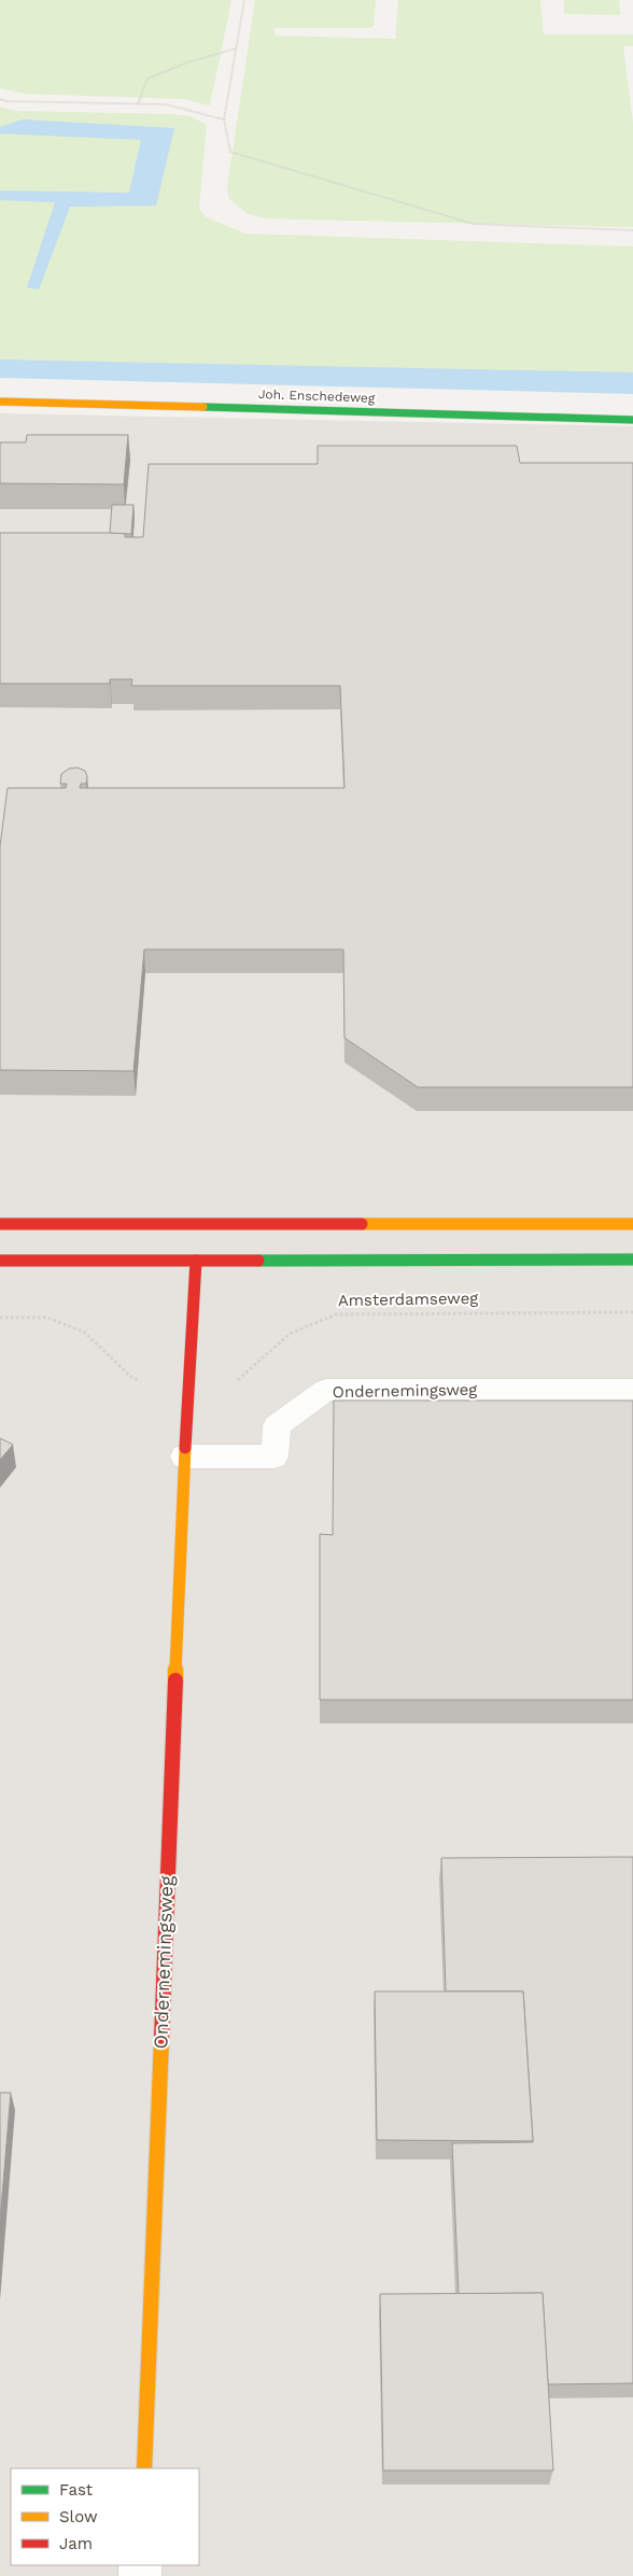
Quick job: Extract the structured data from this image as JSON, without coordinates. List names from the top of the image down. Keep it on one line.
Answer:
{"streets":{"street":["Joh. Enschedeweg","Ondernemingsweg"],"path":["Amsterdamseweg"]},"crossings":[["Amsterdamseweg","Ondernemingsweg"]],"legend":["Fast","Slow","Jam"]}
